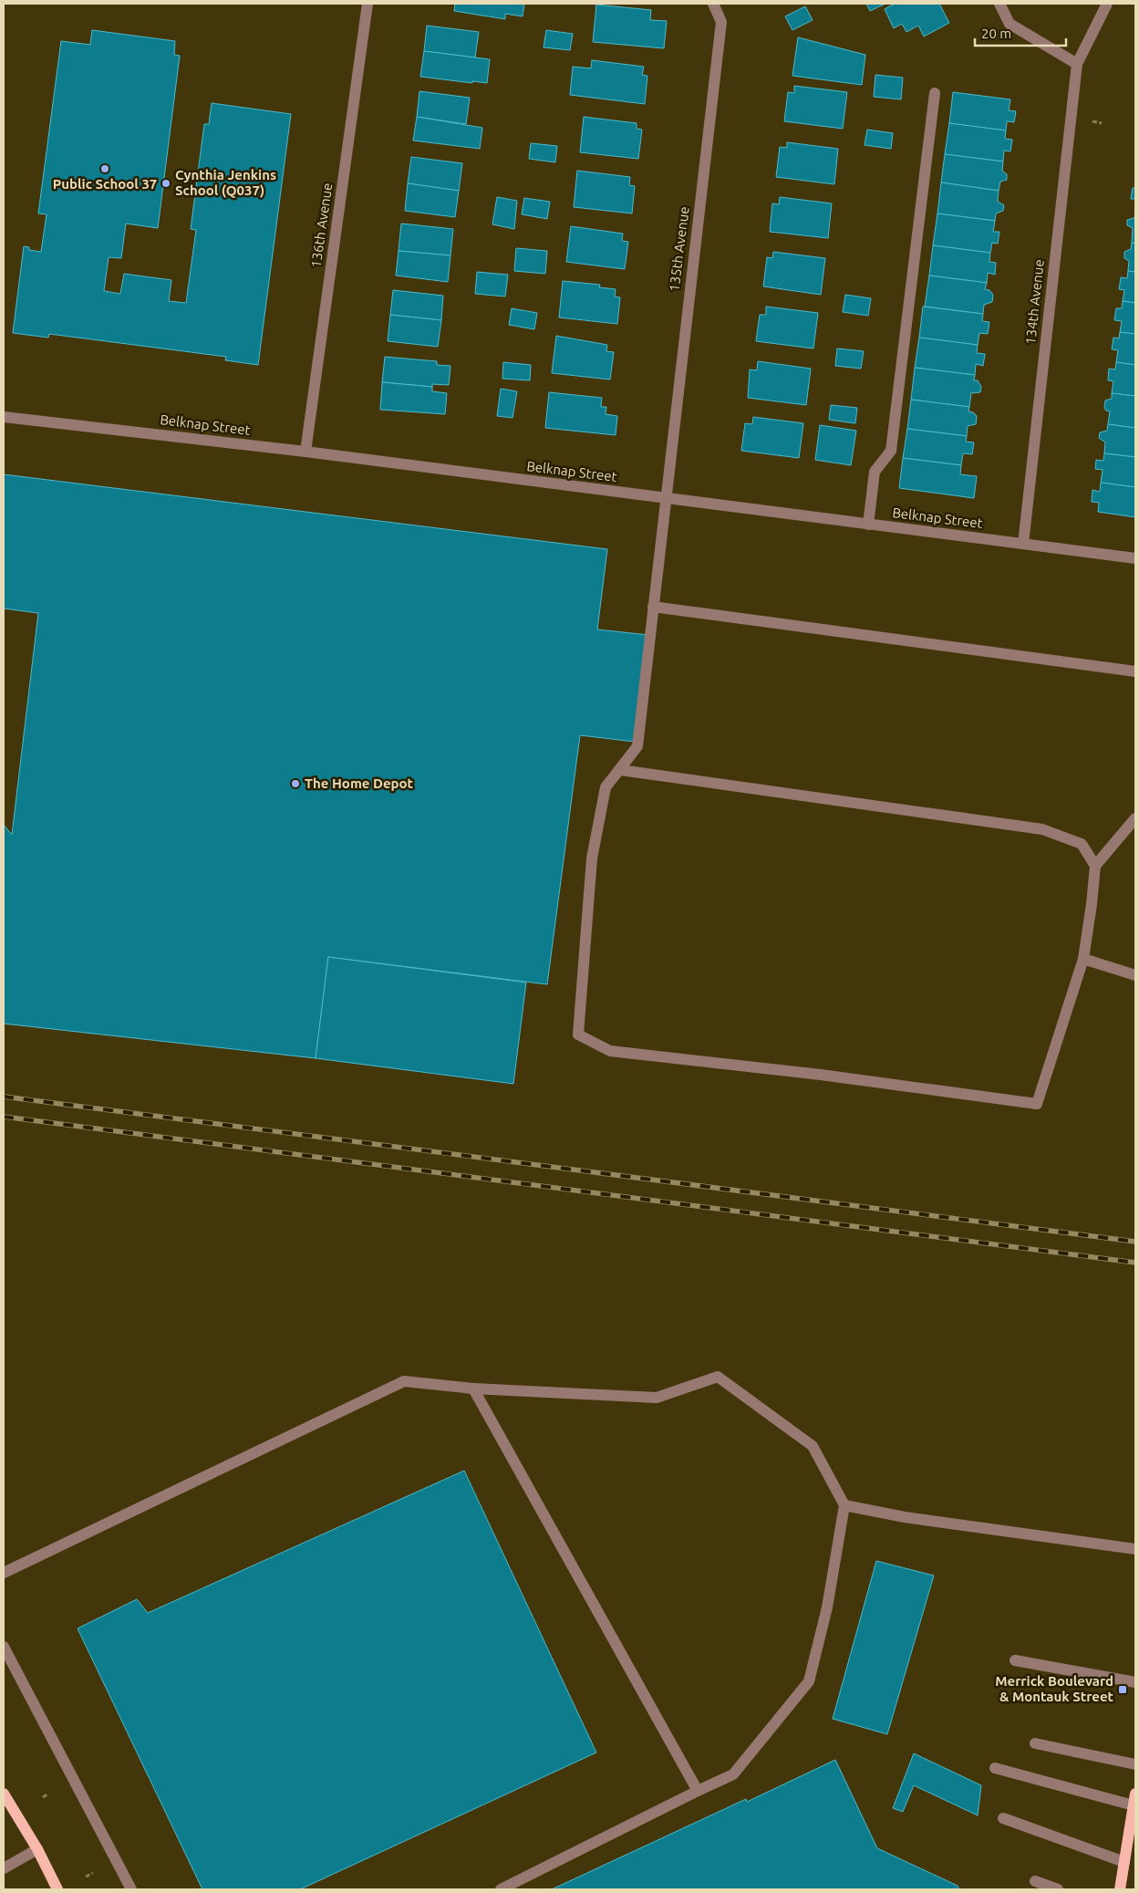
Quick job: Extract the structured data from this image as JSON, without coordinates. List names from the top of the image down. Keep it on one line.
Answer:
{"streets":{"street":["136th Avenue","135th Avenue","134th Avenue","Belknap Street"]},"crossings":[["136th Avenue","Belknap Street"],["135th Avenue","Belknap Street"],["134th Avenue","Belknap Street"]],"places":{"other":["Public School 37","Cynthia Jenkins School (Q037)","The Home Depot"],"transit":["Merrick Boulevard & Montauk Street"]},"scale_bar":"20 m"}
